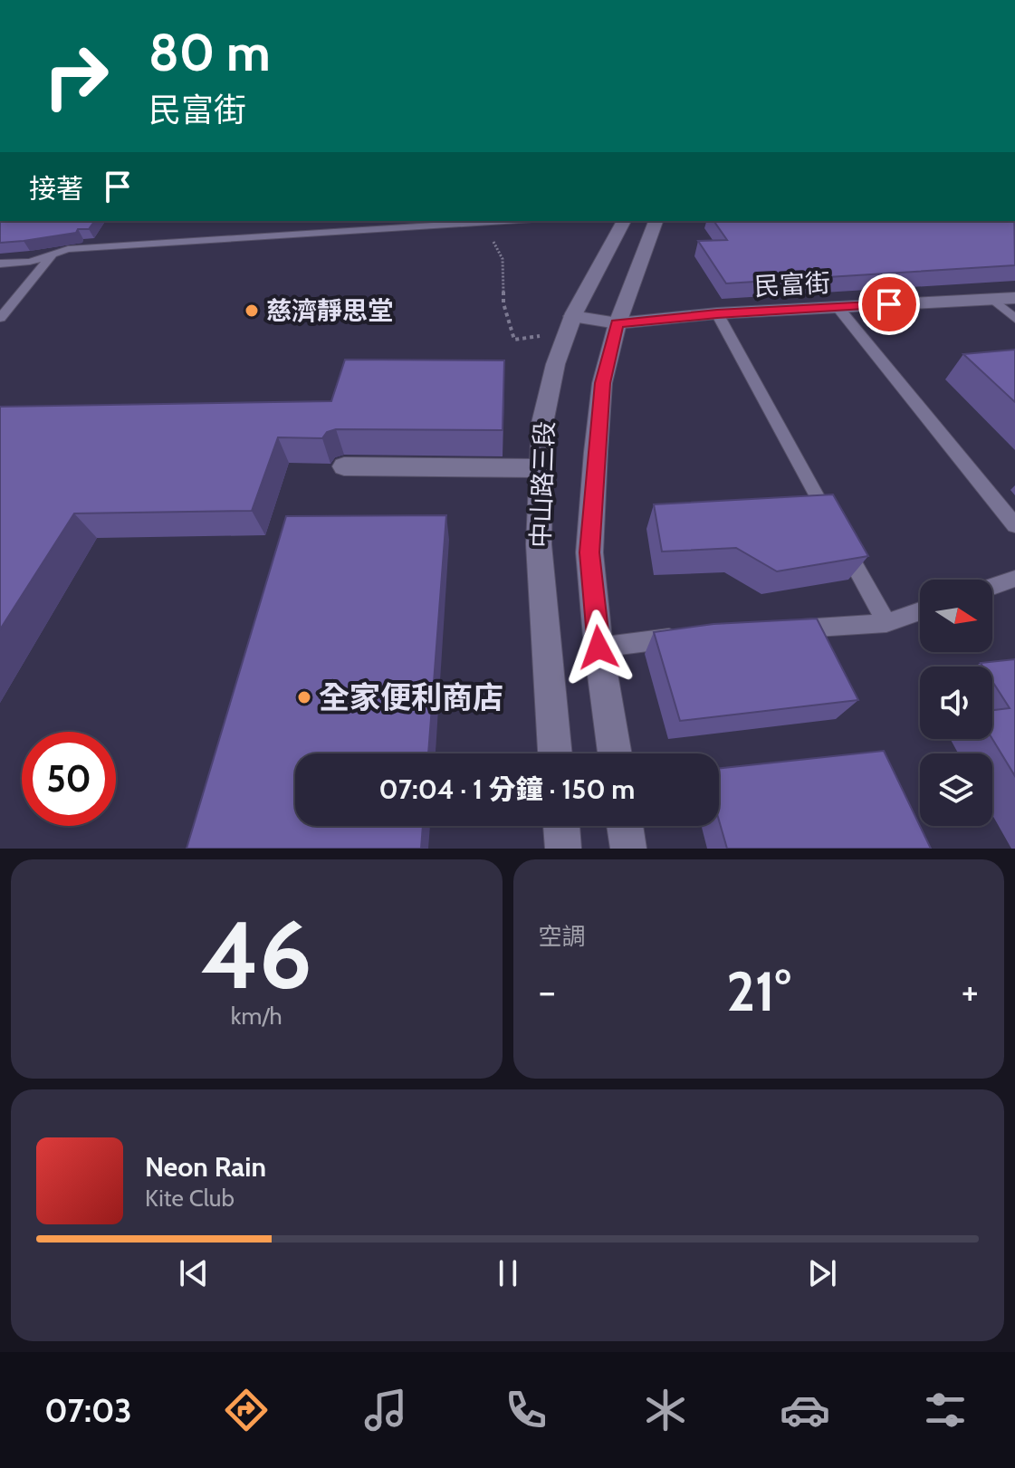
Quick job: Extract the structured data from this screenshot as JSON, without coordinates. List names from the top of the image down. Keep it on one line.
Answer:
{"streets":{"main road":["民富街","中山路三段"]},"crossings":[["民富街","中山路三段"]],"places":["慈濟靜思堂","全家便利商店"],"north":"right","page":{"turn":["80 m","民富街"],"then":"接著","limit":"50","trip":"07:04 · 1 分鐘 · 150 m","tile":[["46","km/h"],"空調"],"heat":["−","21°","+"],"song":["Neon Rain","Kite Club"],"tabs":"07:03"}}
